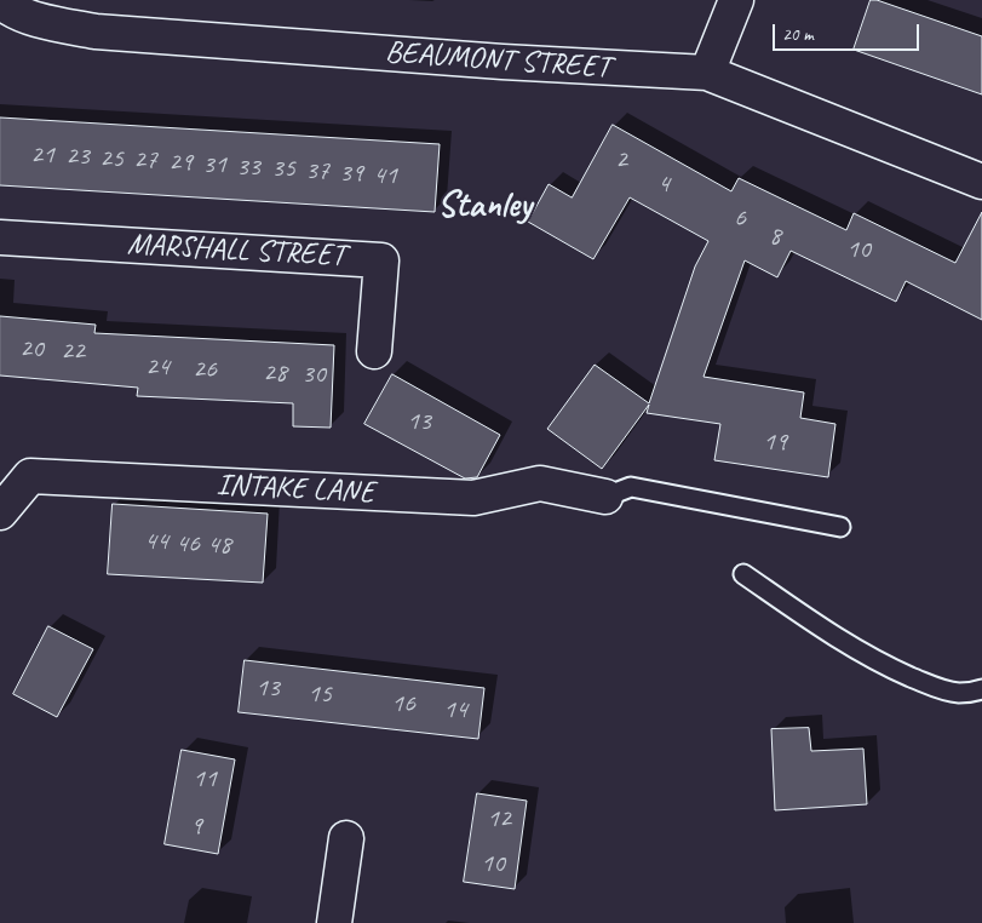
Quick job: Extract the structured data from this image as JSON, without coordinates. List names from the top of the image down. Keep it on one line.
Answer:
{"streets":{"street":["BEAUMONT STREET","MARSHALL STREET","INTAKE LANE"]},"districts":["Stanley"],"house_numbers":["21","23","25","27","2","29","31","33","35","37","39","41","4","6","8","10","20","22","24","26","28","30","13","19","44","46","48","13","15","16","14","11","12","9","10"],"scale_bar":"20 m"}
